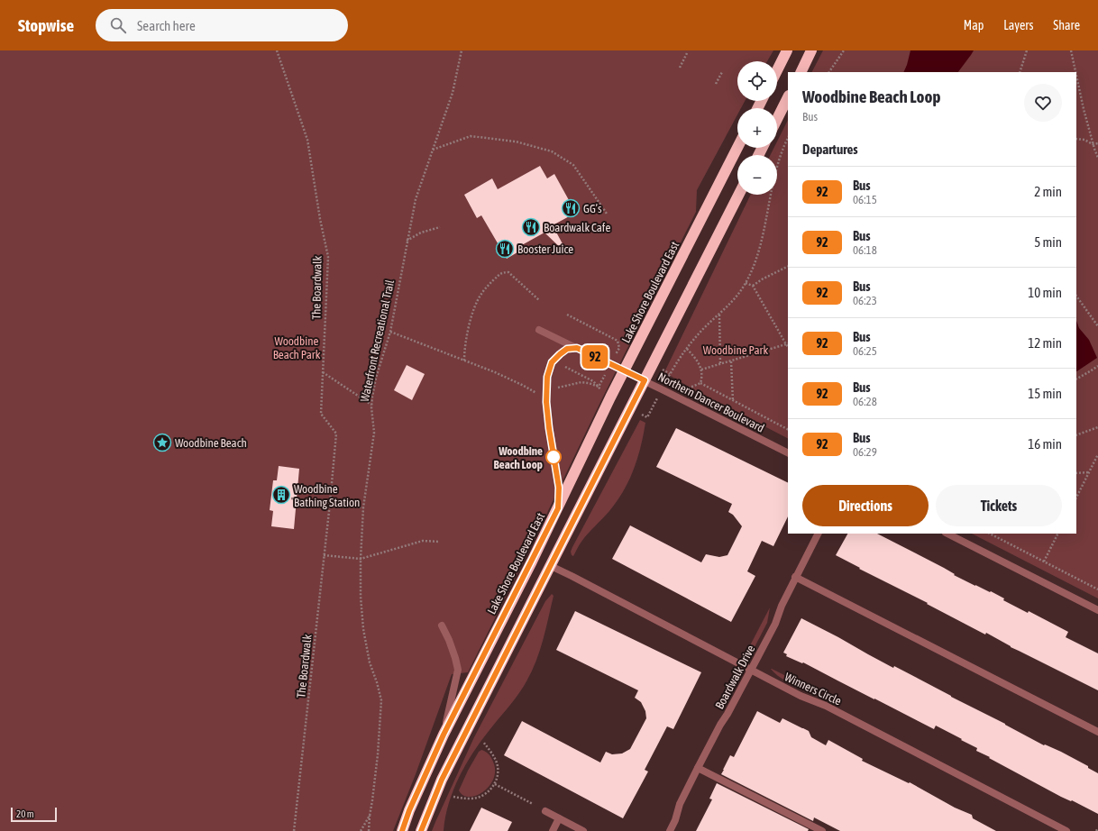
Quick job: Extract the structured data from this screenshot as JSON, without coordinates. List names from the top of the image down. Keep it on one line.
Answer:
{"streets":{"highway":["Lake Shore Boulevard East"],"street":["Northern Dancer Boulevard","Boardwalk Drive","Winners Circle"],"path":["The Boardwalk","Waterfront Recreational Trail"]},"crossings":[["Lake Shore Boulevard East","Northern Dancer Boulevard"],["Boardwalk Drive","Winners Circle"]],"parks":["Woodbine Beach Park","Woodbine Park"],"places":{"restaurant":["GG’s","Boardwalk Cafe","Booster Juice"],"place":["Woodbine Beach"],"other":["Woodbine Beach Loop"],"building":["Woodbine Bathing Station"]},"lines":["bus line 92"],"scale_bar":"20 m","page":{"header":"Stopwise","search":"Search here","nav":["Map","Layers","Share"],"on_map":"92","map_buttons":["+","−"],"heading":[["Woodbine Beach Loop","Bus"],"Departures"],"list":[{"mark":"92","name":"Bus","note":"06:15","value":"2 min"},{"mark":"92","name":"Bus","note":"06:18","value":"5 min"},{"mark":"92","name":"Bus","note":"06:23","value":"10 min"},{"mark":"92","name":"Bus","note":"06:25","value":"12 min"},{"mark":"92","name":"Bus","note":"06:28","value":"15 min"},{"mark":"92","name":"Bus","note":"06:29","value":"16 min"}],"buttons":["Directions","Tickets"],"scale":"20 m"}}
